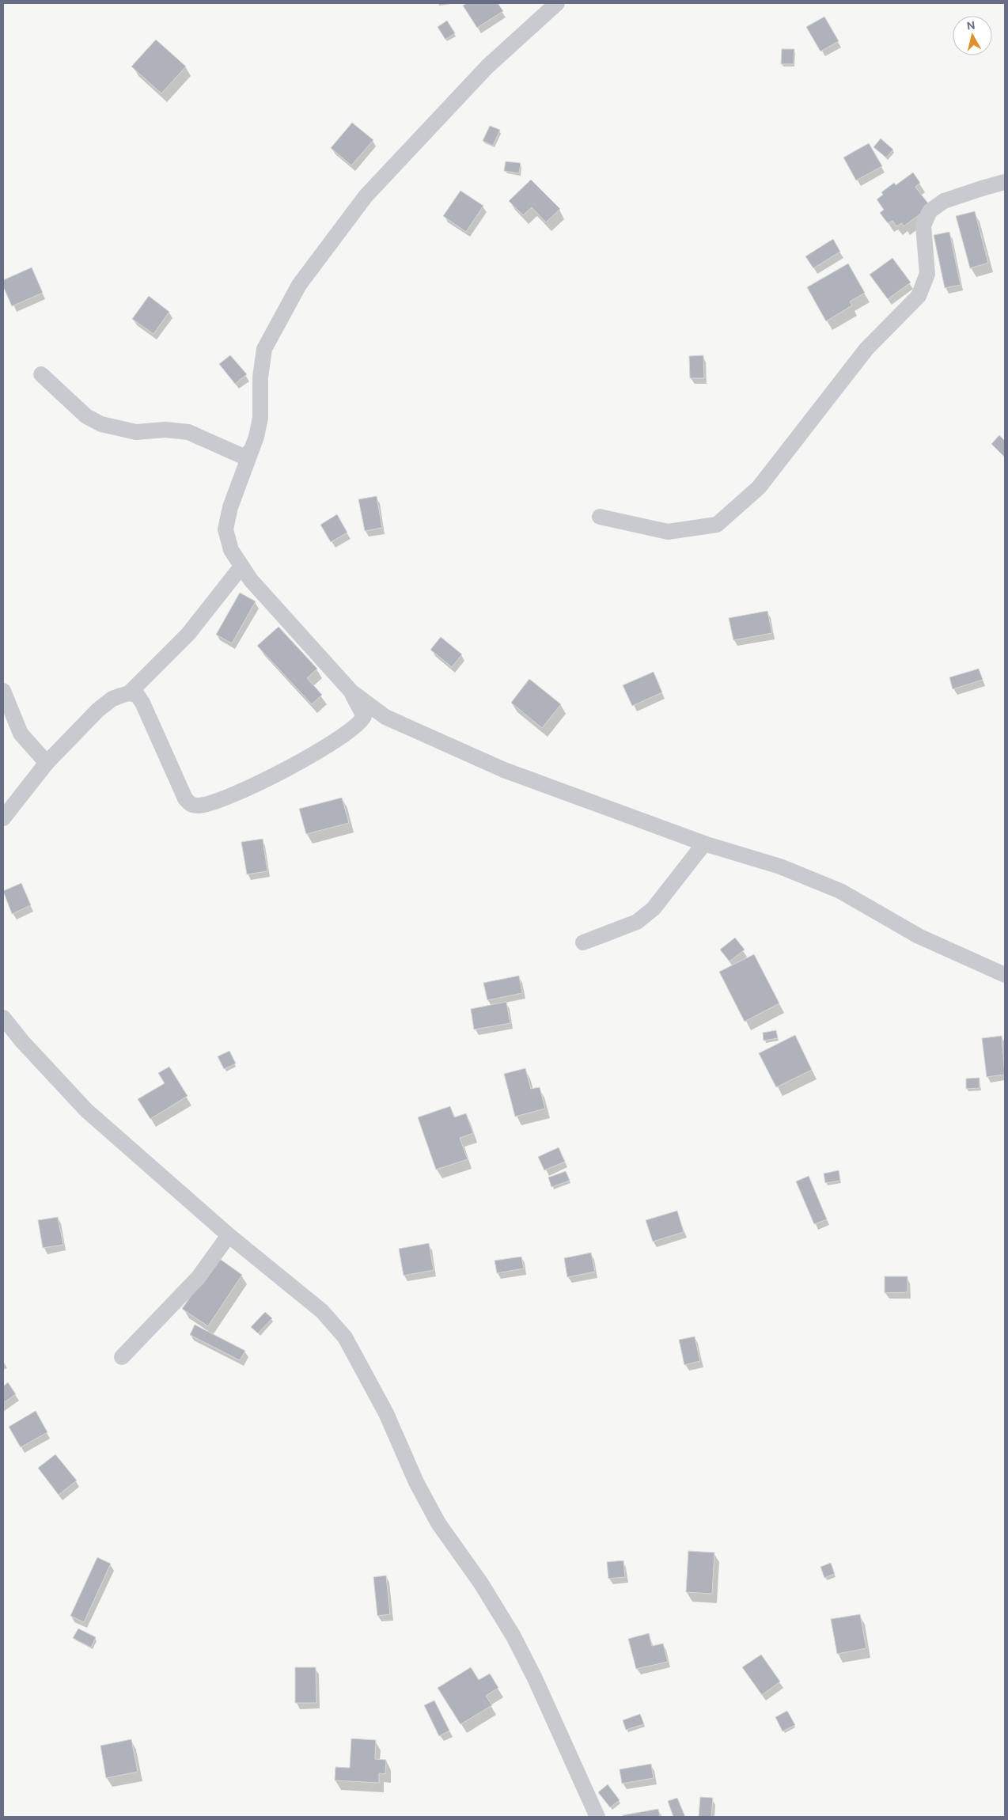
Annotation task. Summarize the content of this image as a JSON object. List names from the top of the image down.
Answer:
{
  "north": "top"
}
